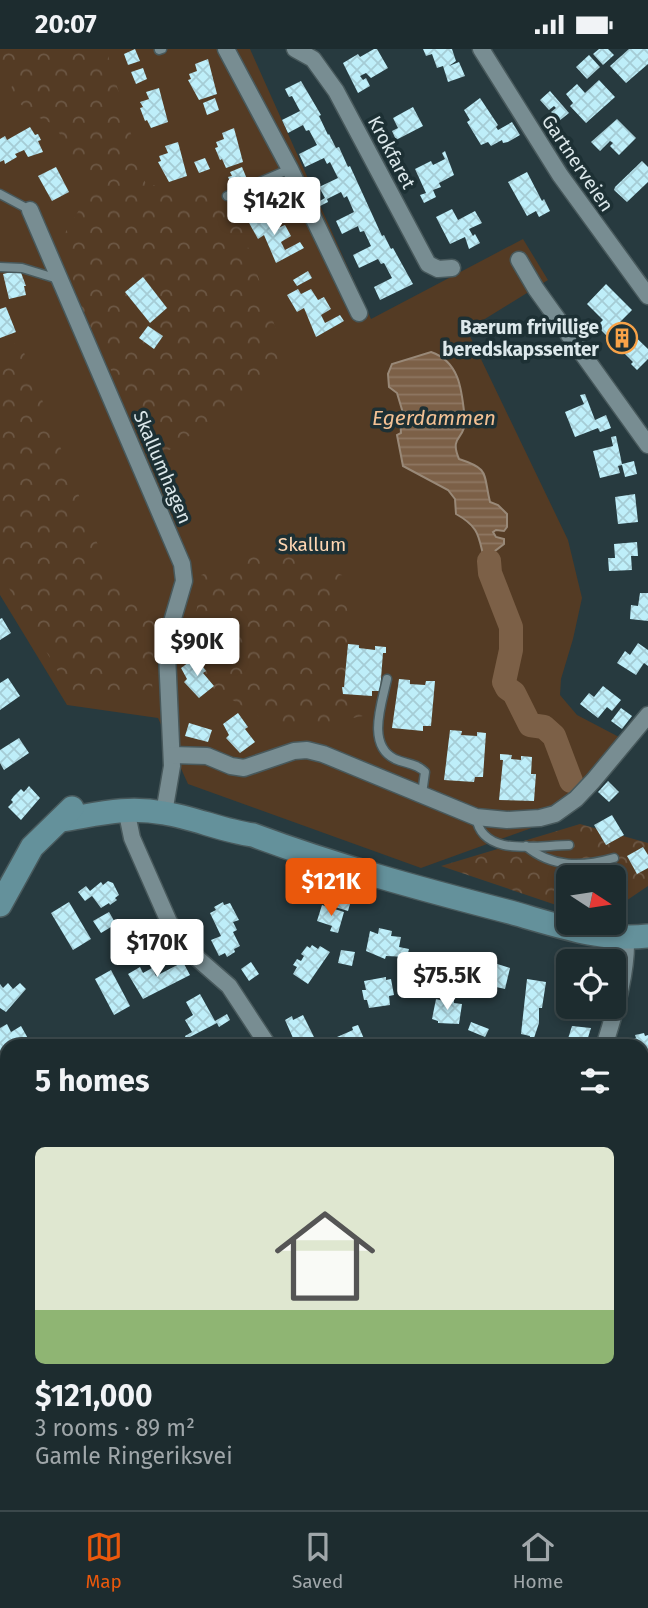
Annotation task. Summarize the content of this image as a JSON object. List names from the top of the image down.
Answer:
{
  "streets": {
    "street": ["Krokfaret", "Gartnerveien", "Skallumhagen"]
  },
  "water": ["Egerdammen"],
  "parks": ["Skallum"],
  "places": {
    "building": ["Bærum frivillige beredskapssenter"]
  },
  "north": "right",
  "page": {
    "status": "20:07",
    "price": [
      "$142K",
      "$90K",
      "$121K",
      "$170K",
      "$75.5K"
    ],
    "heading": "5 homes",
    "list": [
      {
        "name": "$121,000",
        "note": "3 rooms · 89 m² · Gamle Ringeriksvei"
      }
    ],
    "tabs": ["Map", "Saved", "Home"]
  }
}
